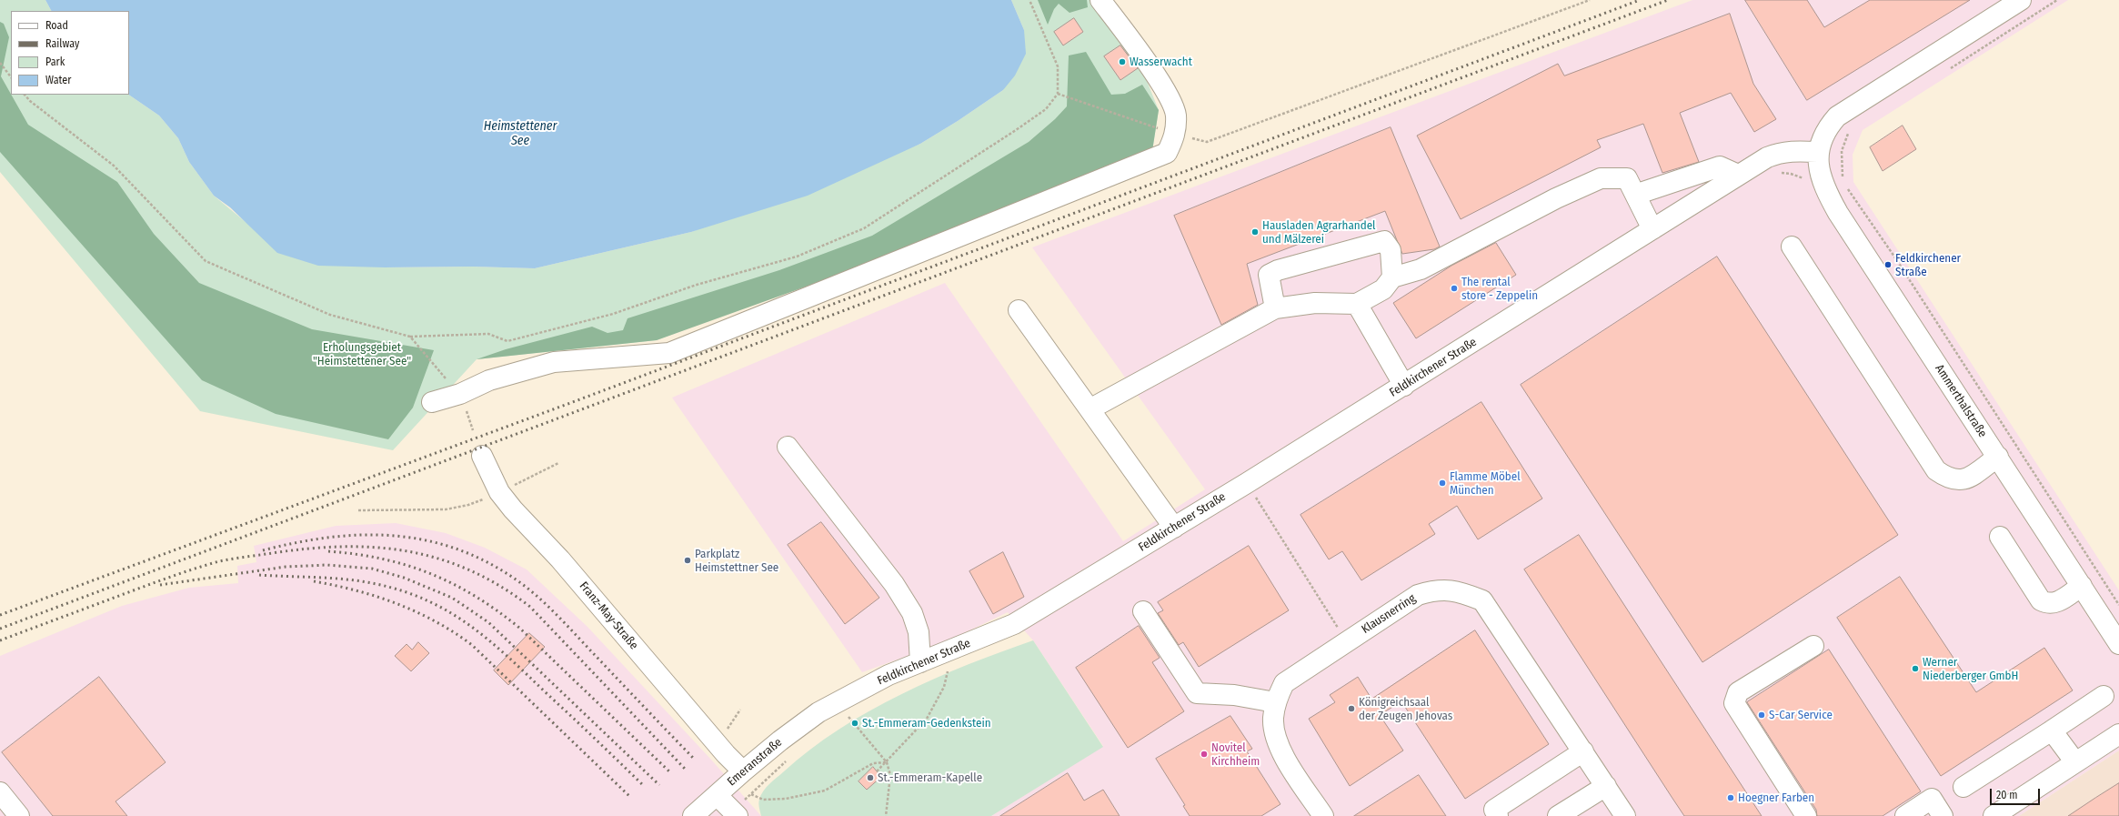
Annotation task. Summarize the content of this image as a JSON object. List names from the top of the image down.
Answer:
{
  "streets": {
    "street": [
      "Feldkirchener Straße",
      "Ammerthalstraße",
      "Klausnerring",
      "Franz-May-Straße",
      "Emeranstraße"
    ]
  },
  "crossings": [
    ["Feldkirchener Straße", "Ammerthalstraße"],
    ["Feldkirchener Straße", "Emeranstraße"],
    ["Franz-May-Straße", "Emeranstraße"]
  ],
  "water": ["Heimstettener See"],
  "parks": ["Erholungsgebiet \"Heimstettener See\""],
  "places": [
    "Wasserwacht",
    "Hausladen Agrarhandel und Mälzerei",
    "Feldkirchener Straße",
    "The rental store - Zeppelin",
    "Flamme Möbel München",
    "Parkplatz Heimstettner See",
    "Werner Niederberger GmbH",
    "Königreichsaal der Zeugen Jehovas",
    "S-Car Service",
    "St.-Emmeram-Gedenkstein",
    "Novitel Kirchheim",
    "St.-Emmeram-Kapelle",
    "Hoegner Farben"
  ],
  "legend": [
    "Road",
    "Railway",
    "Park",
    "Water"
  ],
  "scale_bar": "20 m"
}
